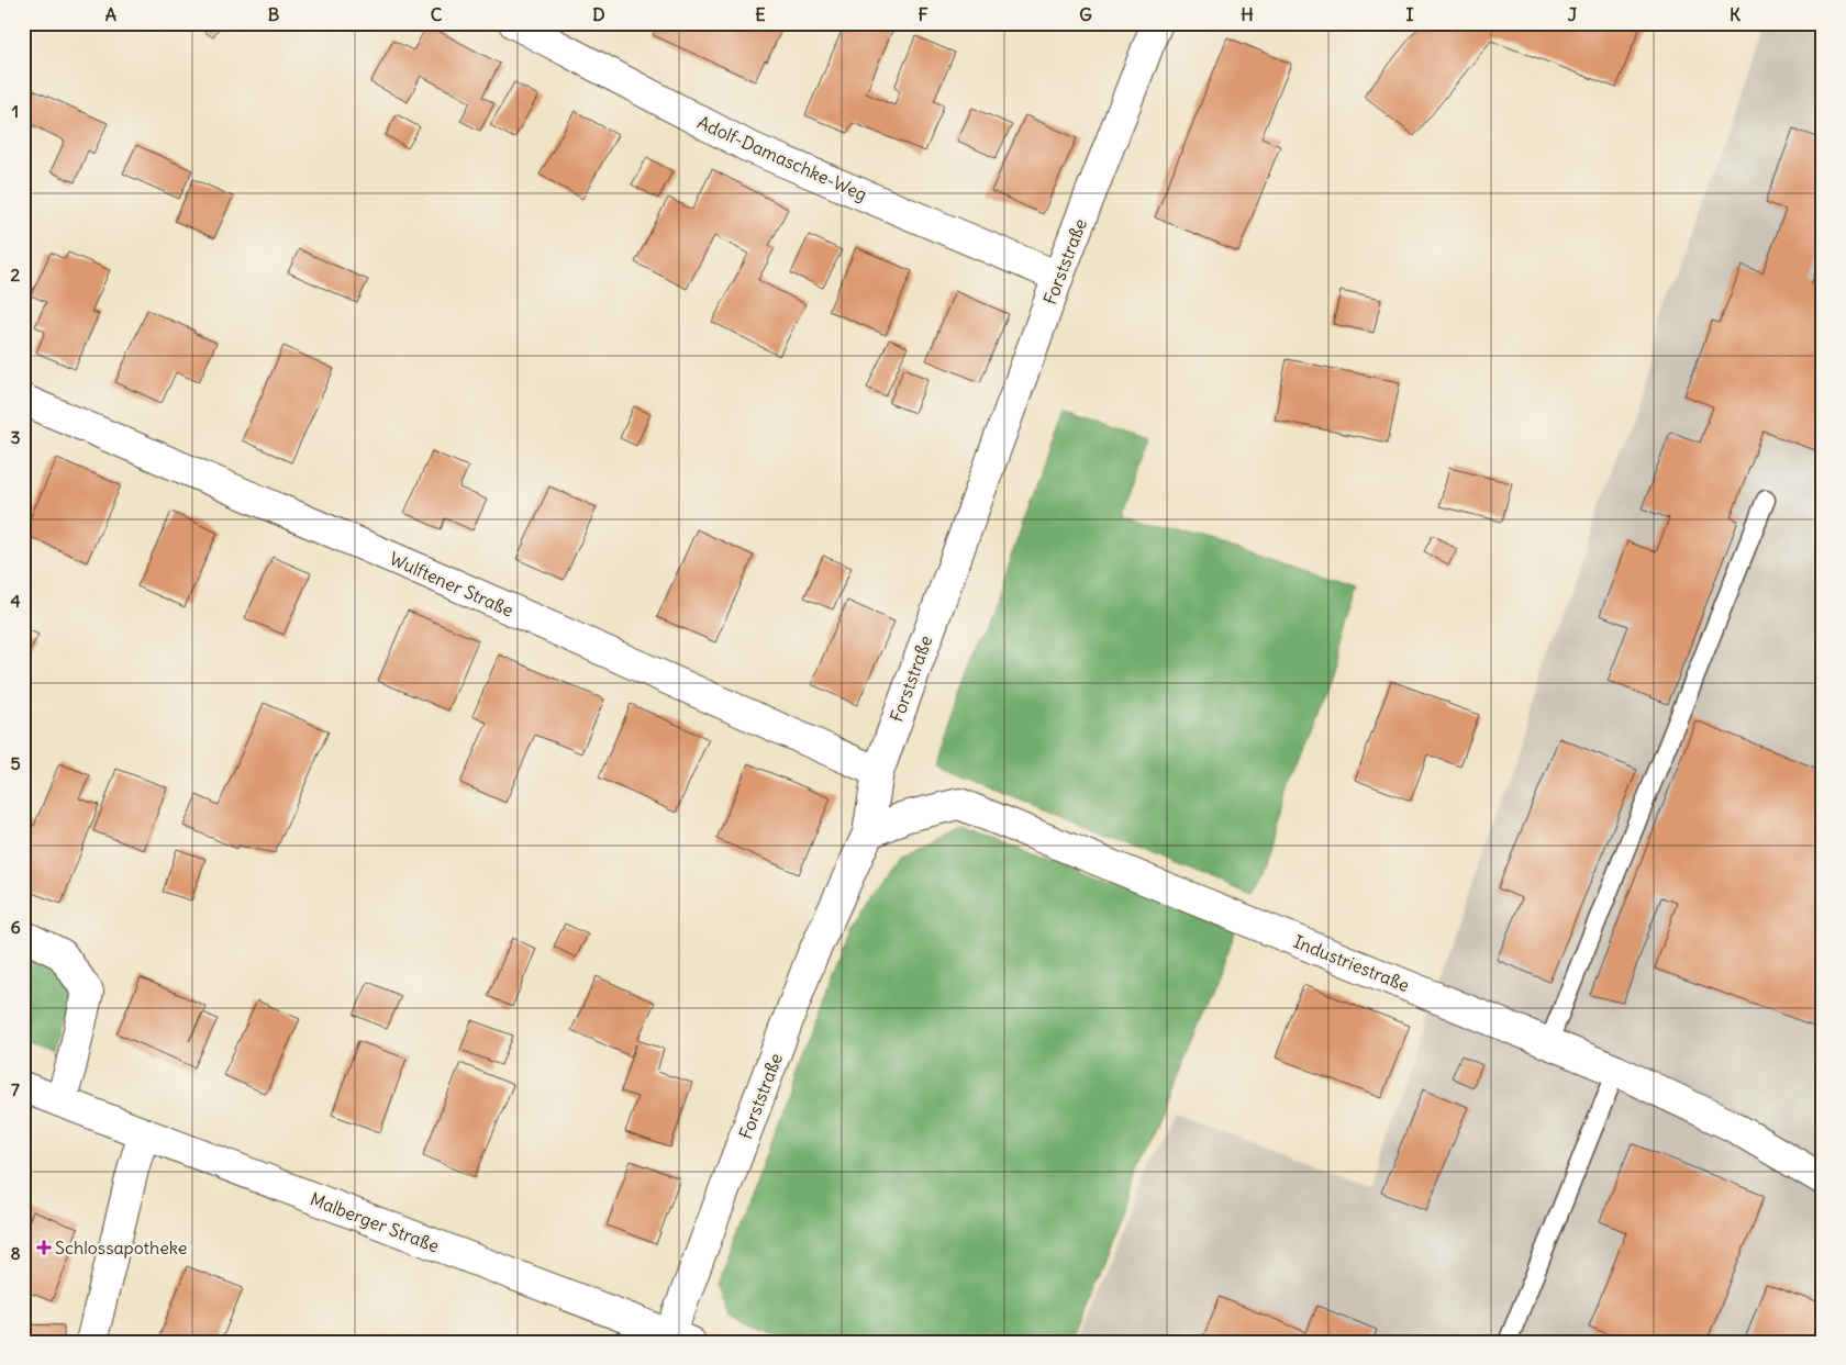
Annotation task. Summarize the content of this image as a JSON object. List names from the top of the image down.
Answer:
{
  "streets": {
    "street": [
      "Adolf-Damaschke-Weg",
      "Forststraße",
      "Wulftener Straße",
      "Industriestraße",
      "Malberger Straße"
    ]
  },
  "crossings": [
    ["Adolf-Damaschke-Weg", "Forststraße"],
    ["Forststraße", "Wulftener Straße"],
    ["Forststraße", "Industriestraße"],
    ["Forststraße", "Malberger Straße"]
  ],
  "places": {
    "health": ["Schlossapotheke"]
  },
  "grid": {
    "columns": [
      "A",
      "B",
      "C",
      "D",
      "E",
      "F",
      "G",
      "H",
      "I",
      "J",
      "K"
    ],
    "rows": [
      "1",
      "2",
      "3",
      "4",
      "5",
      "6",
      "7",
      "8"
    ]
  }
}
